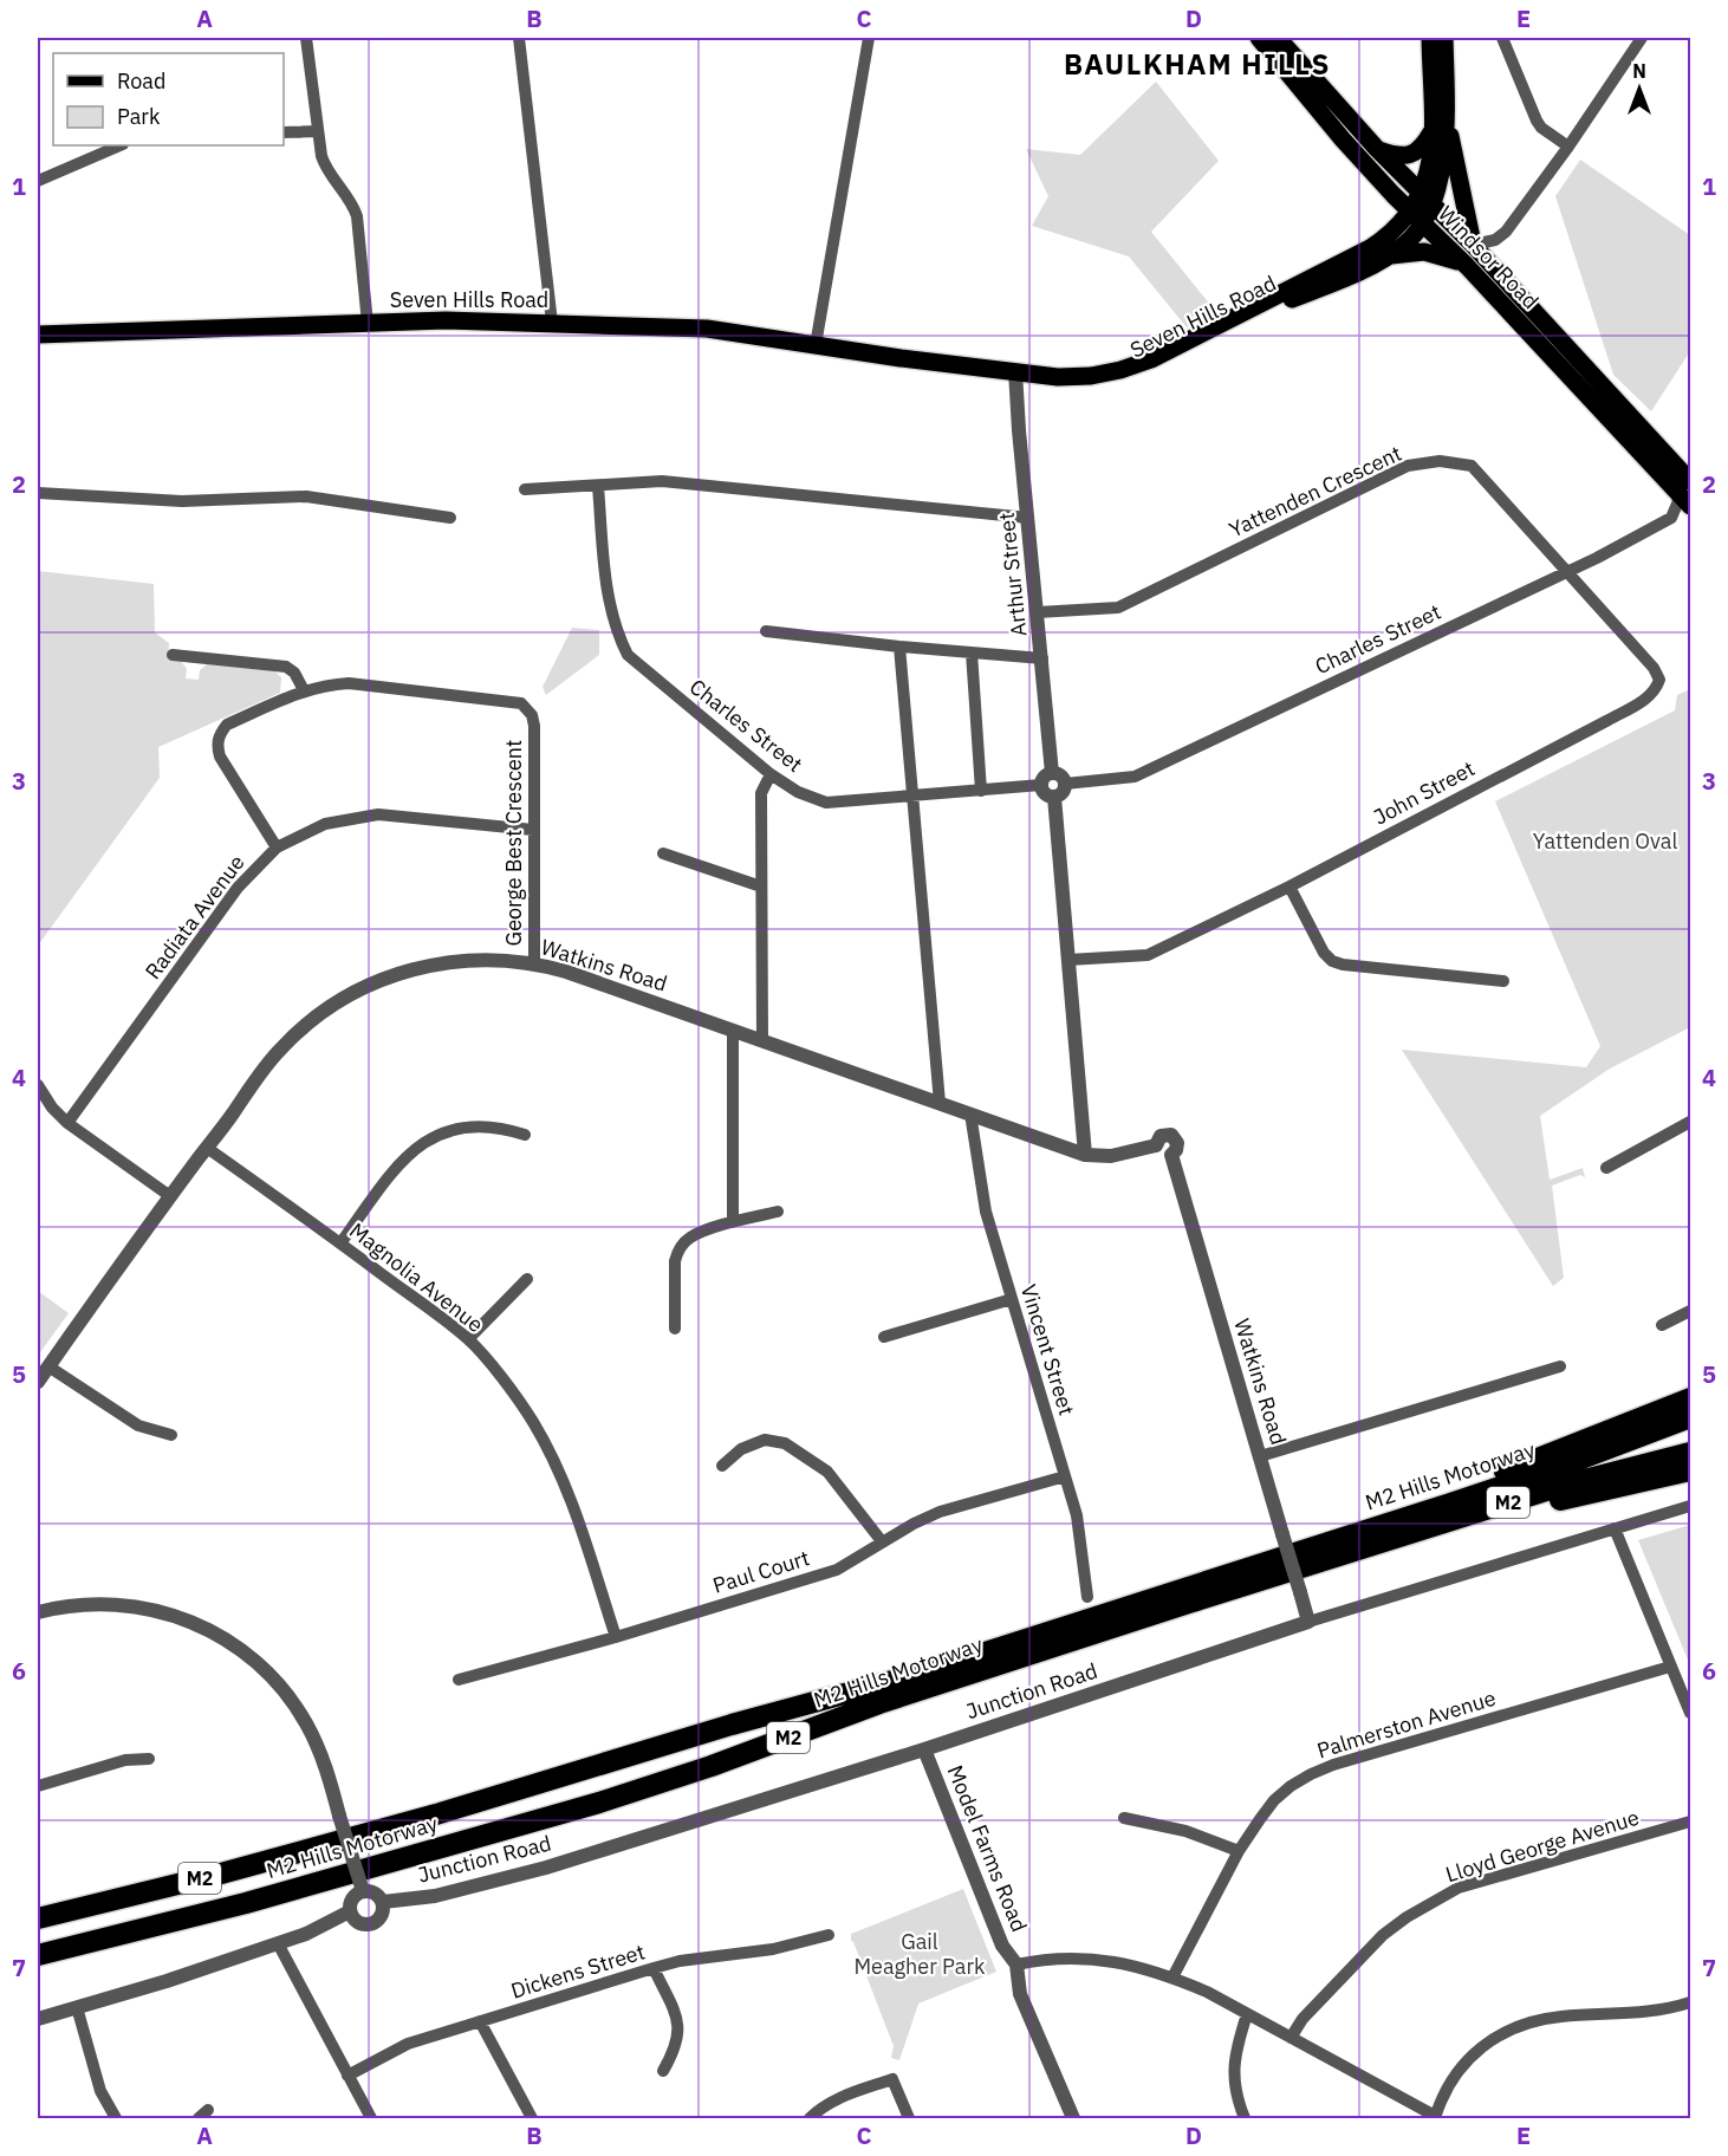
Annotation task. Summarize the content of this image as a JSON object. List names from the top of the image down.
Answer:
{
  "streets": {
    "highway": ["M2 Hills Motorway", "M2"],
    "main road": ["Windsor Road", "Seven Hills Road"],
    "street": [
      "Yattenden Crescent",
      "Arthur Street",
      "Charles Street",
      "John Street",
      "George Best Crescent",
      "Radiata Avenue",
      "Watkins Road",
      "Magnolia Avenue",
      "Vincent Street",
      "Paul Court",
      "Junction Road",
      "Palmerston Avenue",
      "Lloyd George Avenue",
      "Model Farms Road",
      "Dickens Street"
    ]
  },
  "crossings": [
    ["Windsor Road", "Seven Hills Road"],
    ["Windsor Road", "Charles Street"],
    ["Seven Hills Road", "Arthur Street"],
    ["Yattenden Crescent", "Arthur Street"],
    ["Yattenden Crescent", "Charles Street"],
    ["Yattenden Crescent", "John Street"],
    ["Arthur Street", "Charles Street"],
    ["Charles Street", "John Street"],
    ["George Best Crescent", "Radiata Avenue"],
    ["George Best Crescent", "Watkins Road"],
    ["Watkins Road", "Magnolia Avenue"],
    ["Watkins Road", "Vincent Street"],
    ["Watkins Road", "Junction Road"],
    ["Magnolia Avenue", "Paul Court"],
    ["Vincent Street", "Paul Court"],
    ["Junction Road", "Model Farms Road"]
  ],
  "districts": ["BAULKHAM HILLS"],
  "parks": ["Yattenden Oval", "Gail Meagher Park"],
  "legend": ["Road", "Park"],
  "north": "top",
  "grid": {
    "columns": [
      "A",
      "B",
      "C",
      "D",
      "E"
    ],
    "rows": [
      "1",
      "2",
      "3",
      "4",
      "5",
      "6",
      "7"
    ]
  }
}
